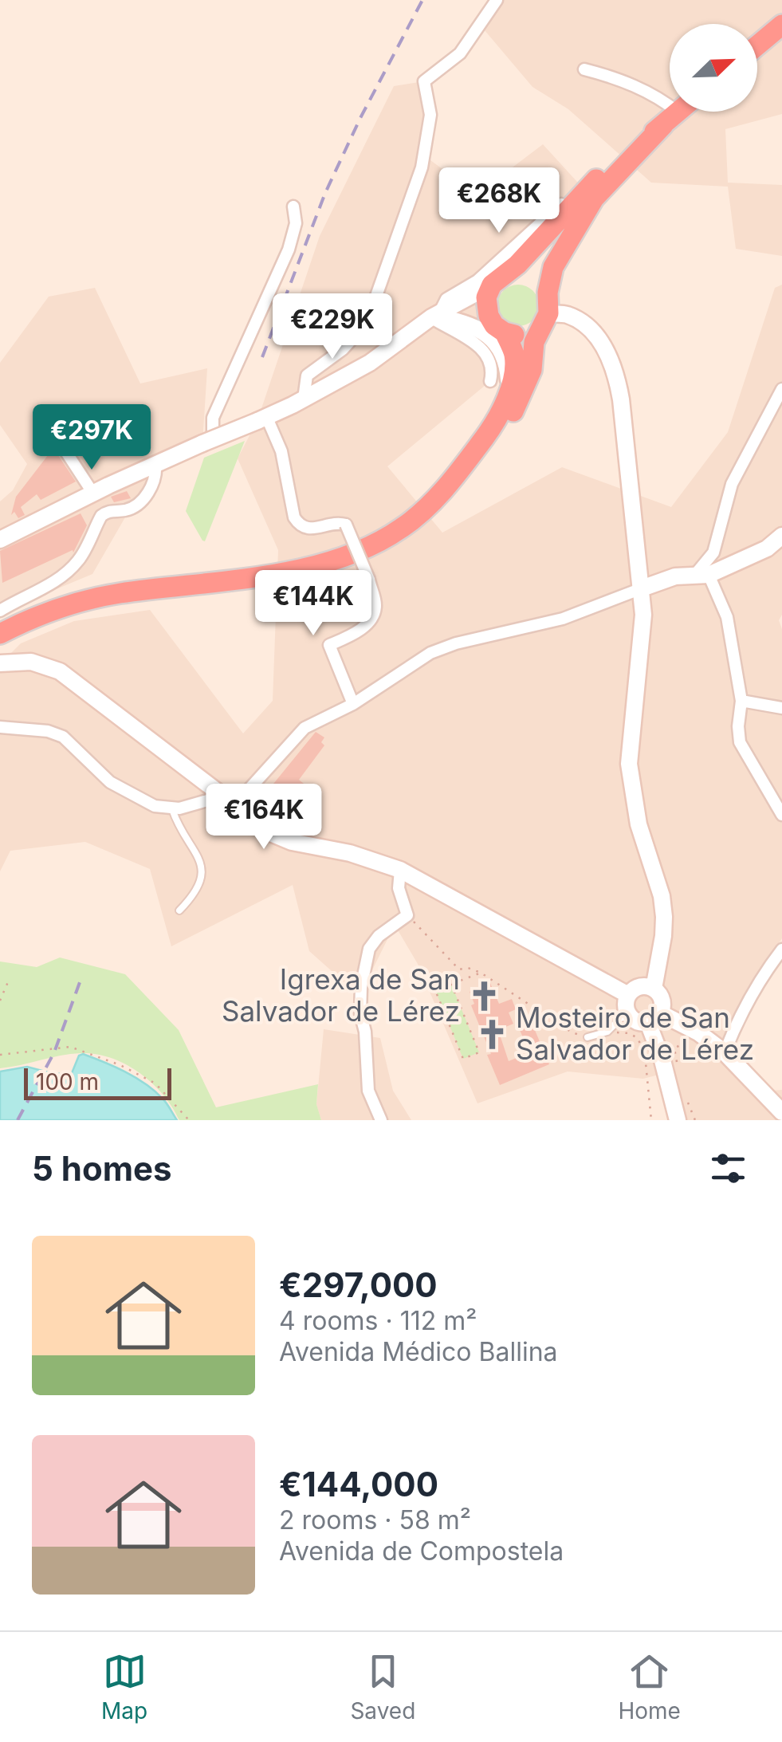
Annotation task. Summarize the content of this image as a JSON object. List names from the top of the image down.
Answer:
{
  "places": {
    "church": ["Igrexa de San Salvador de Lérez", "Mosteiro de San Salvador de Lérez"]
  },
  "scale_bar": "100 m",
  "north": "top right",
  "page": {
    "price": [
      "€268K",
      "€229K",
      "€297K",
      "€144K",
      "€164K"
    ],
    "scale": "100 m",
    "heading": "5 homes",
    "list": [
      {
        "name": "€297,000",
        "note": "4 rooms · 112 m² · Avenida Médico Ballina"
      },
      {
        "name": "€144,000",
        "note": "2 rooms · 58 m² · Avenida de Compostela"
      }
    ],
    "tabs": ["Map", "Saved", "Home"]
  }
}
